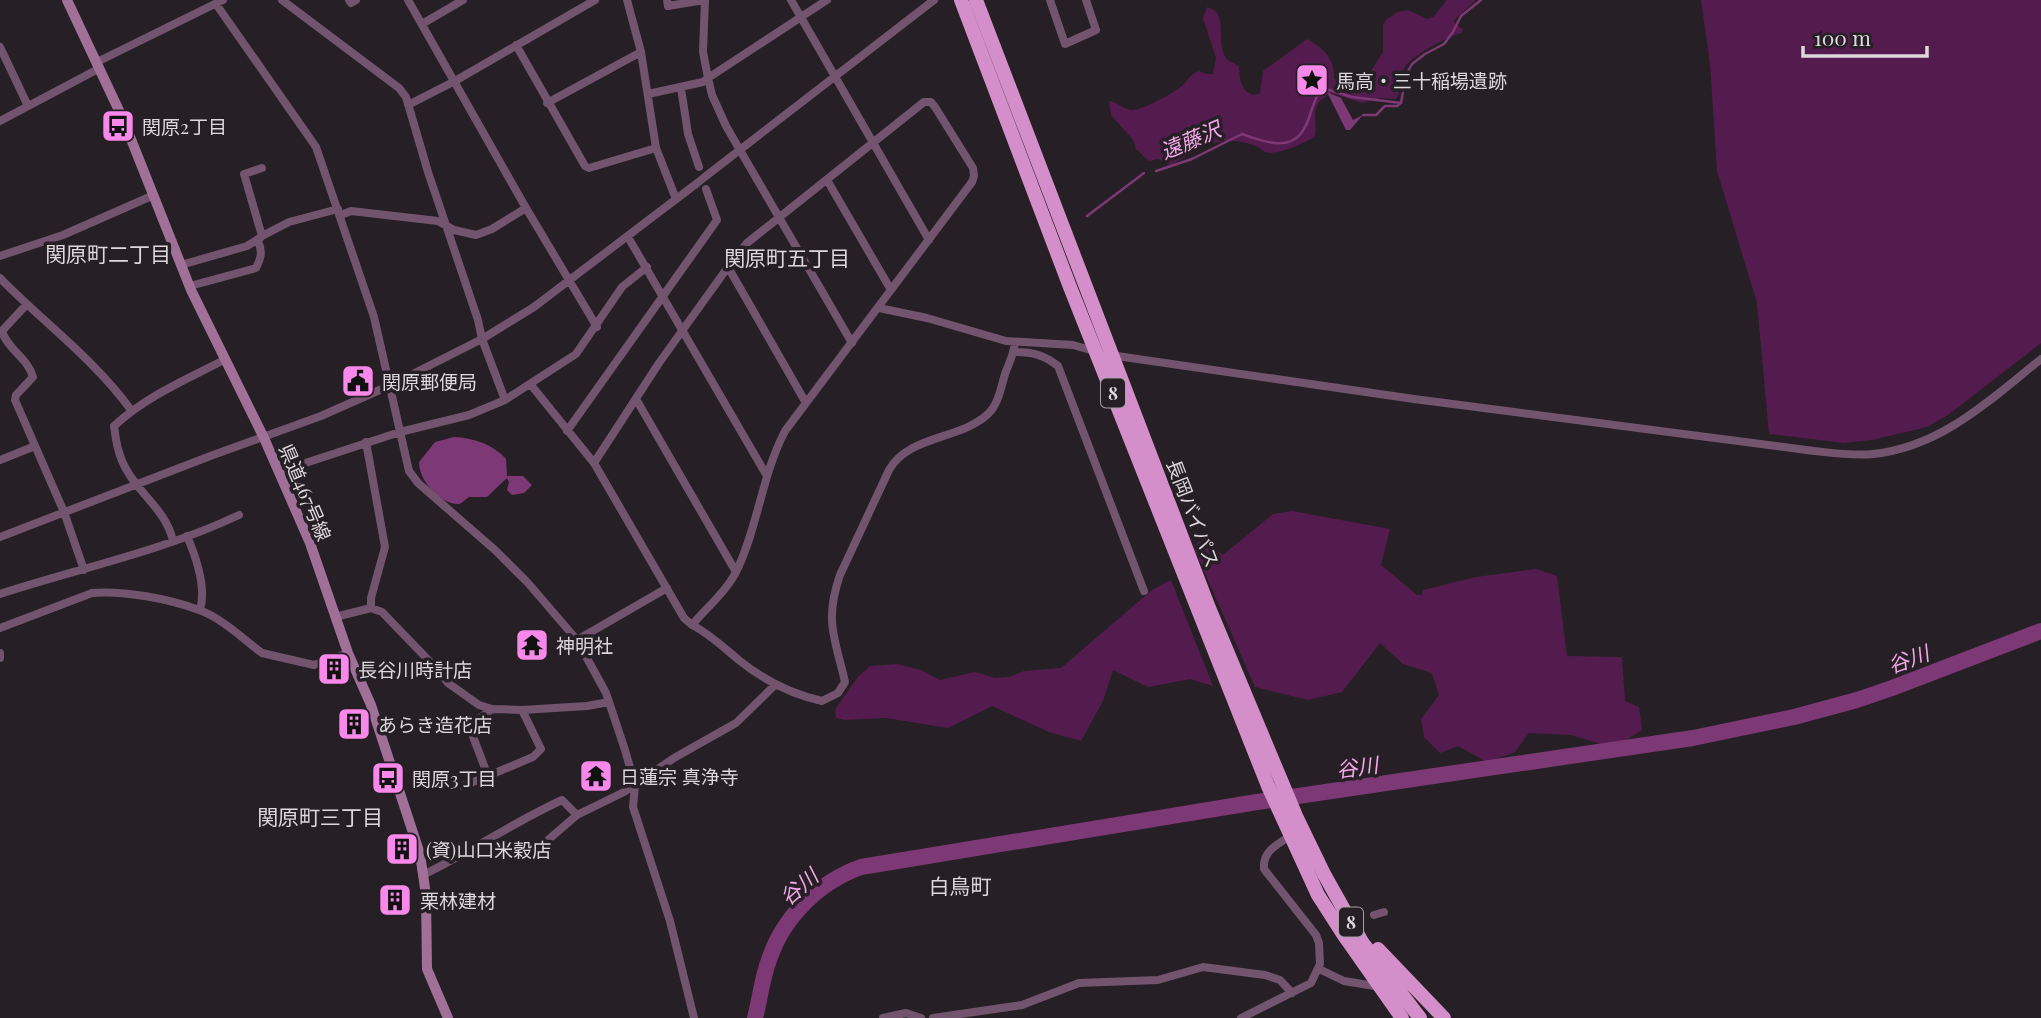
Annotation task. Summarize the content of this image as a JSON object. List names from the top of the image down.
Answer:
{
  "streets": {
    "highway": ["8", "長岡バイパス"],
    "main road": ["県道467号線"]
  },
  "districts": [
    "関原町二丁目",
    "関原町五丁目",
    "関原町三丁目",
    "白鳥町"
  ],
  "water": ["遠藤沢", "谷川"],
  "places": {
    "place": ["馬高・三十稲場遺跡"],
    "bus stop": ["関原2丁目", "関原3丁目"],
    "public building": ["関原郵便局"],
    "temple": ["神明社", "日蓮宗 真浄寺"],
    "building": [
      "長谷川時計店",
      "あらき造花店",
      "(資)山口米穀店",
      "栗林建材"
    ]
  },
  "scale_bar": "100 m"
}
